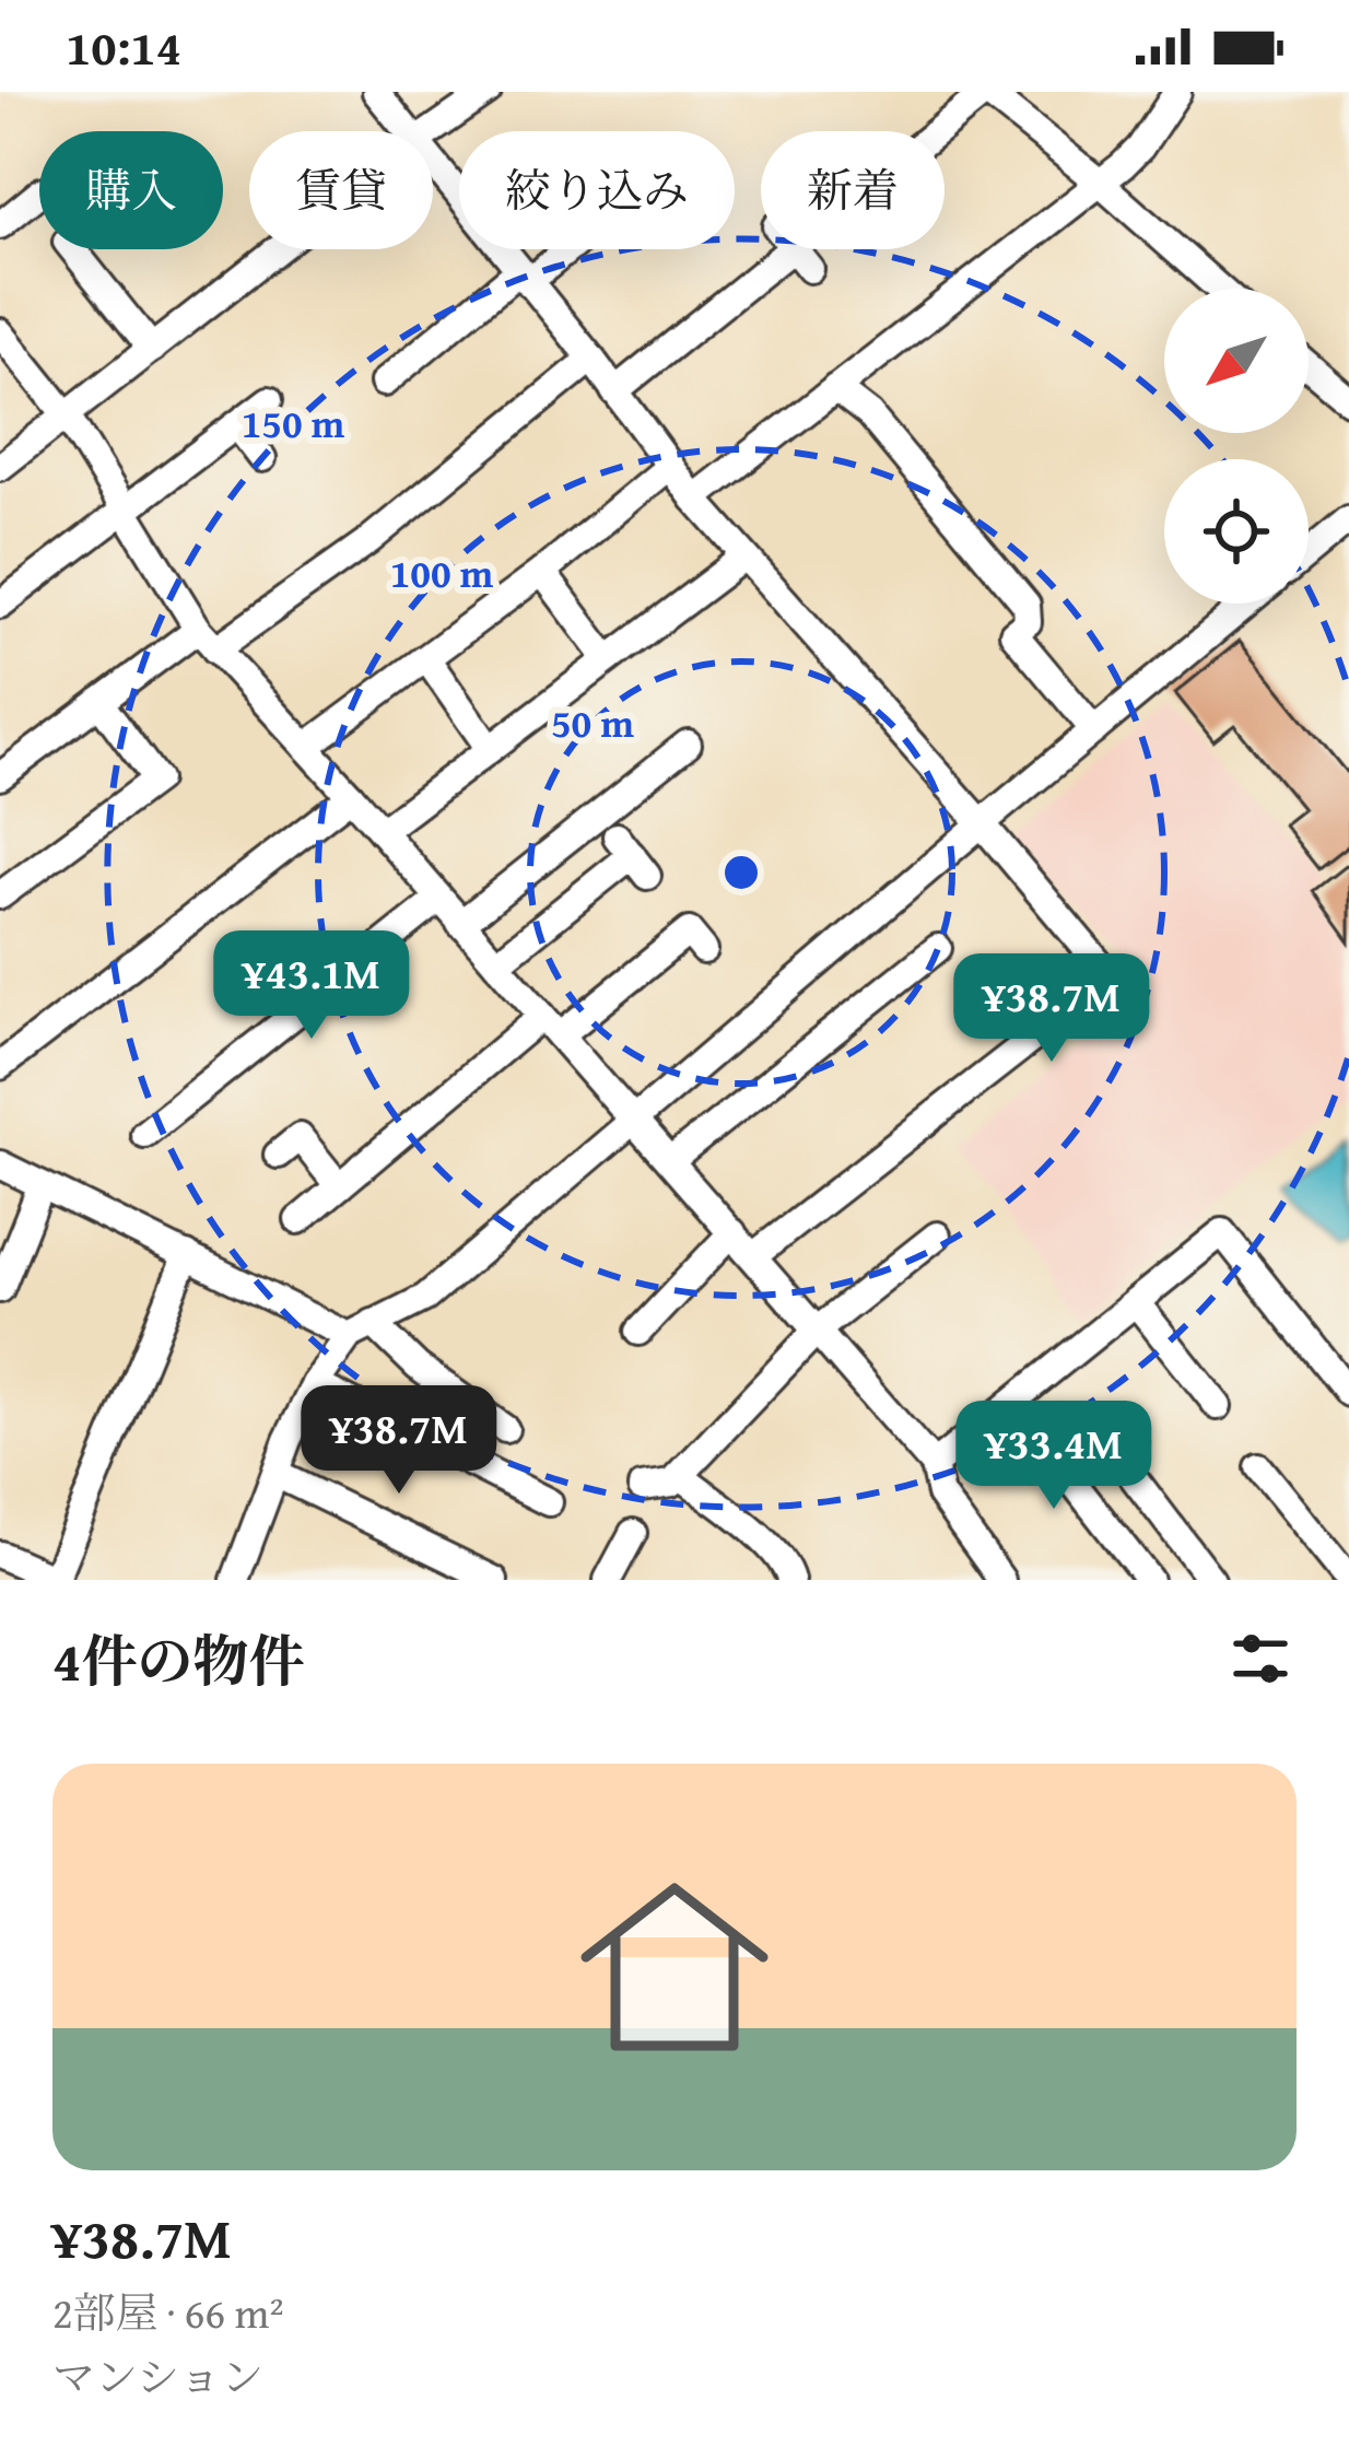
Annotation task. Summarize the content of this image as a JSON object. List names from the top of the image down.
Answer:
{
  "north": "bottom left",
  "page": {
    "status": "10:14",
    "chip": [
      "購入",
      "賃貸",
      "絞り込み",
      "新着"
    ],
    "price": [
      "¥43.1M",
      "¥38.7M",
      "¥38.7M",
      "¥33.4M"
    ],
    "heading": "4件の物件",
    "list": [
      {
        "name": "¥38.7M",
        "note": "2部屋 · 66 m² · マンション"
      }
    ]
  },
  "rings": ["150 m", "100 m", "50 m"]
}
